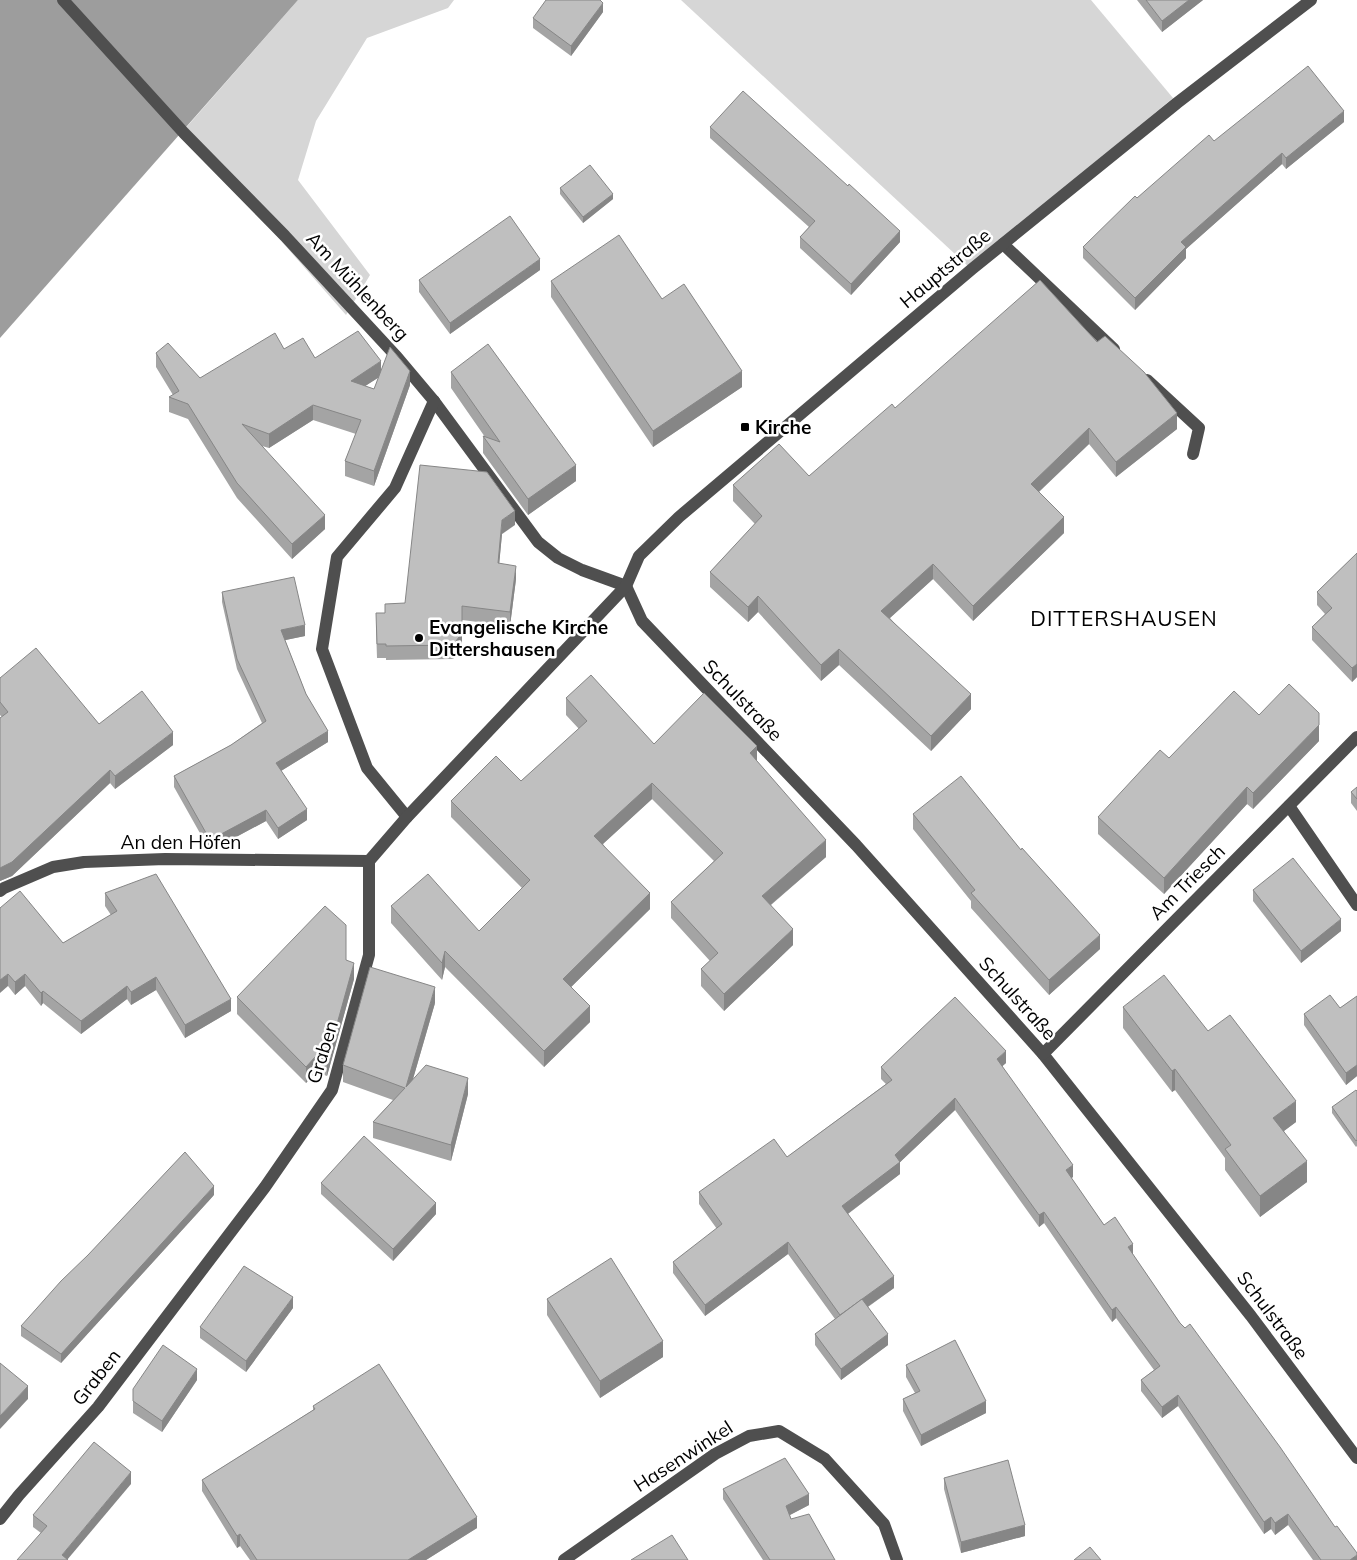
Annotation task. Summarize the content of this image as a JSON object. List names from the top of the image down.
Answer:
{
  "streets": {
    "street": [
      "Hauptstraße",
      "Am Mühlenberg",
      "Schulstraße",
      "An den Höfen",
      "Am Triesch",
      "Graben",
      "Hasenwinkel"
    ]
  },
  "crossings": [
    ["Hauptstraße", "Am Mühlenberg"],
    ["Hauptstraße", "Schulstraße"],
    ["Am Mühlenberg", "Schulstraße"],
    ["Schulstraße", "Am Triesch"],
    ["An den Höfen", "Graben"]
  ],
  "districts": ["DITTERSHAUSEN"],
  "places": {
    "transit": ["Kirche"],
    "other": ["Evangelische Kirche Dittershausen"]
  }
}
